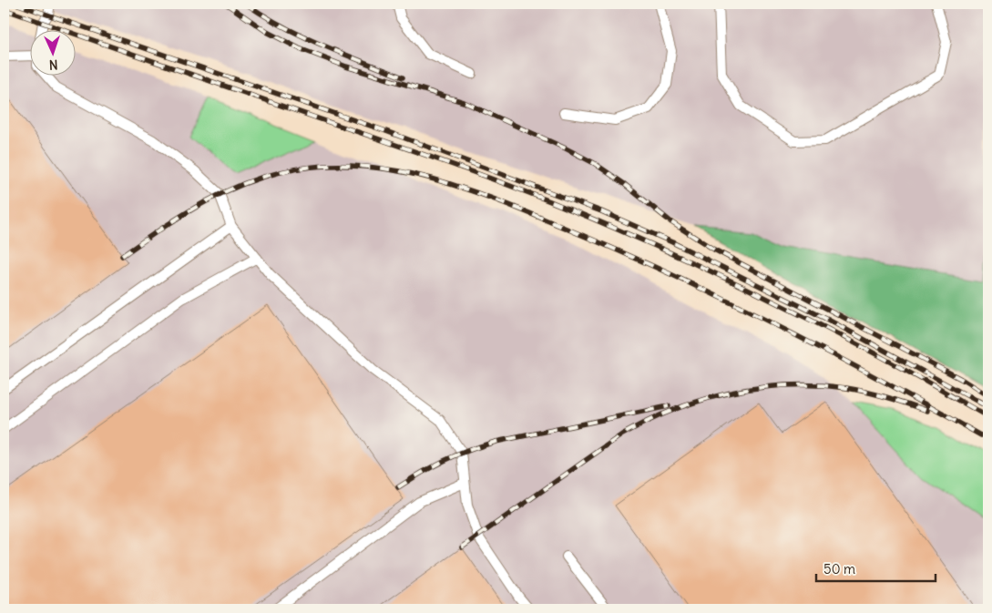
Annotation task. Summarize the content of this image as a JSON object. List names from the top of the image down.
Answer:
{
  "scale_bar": "50 m",
  "north": "bottom"
}
